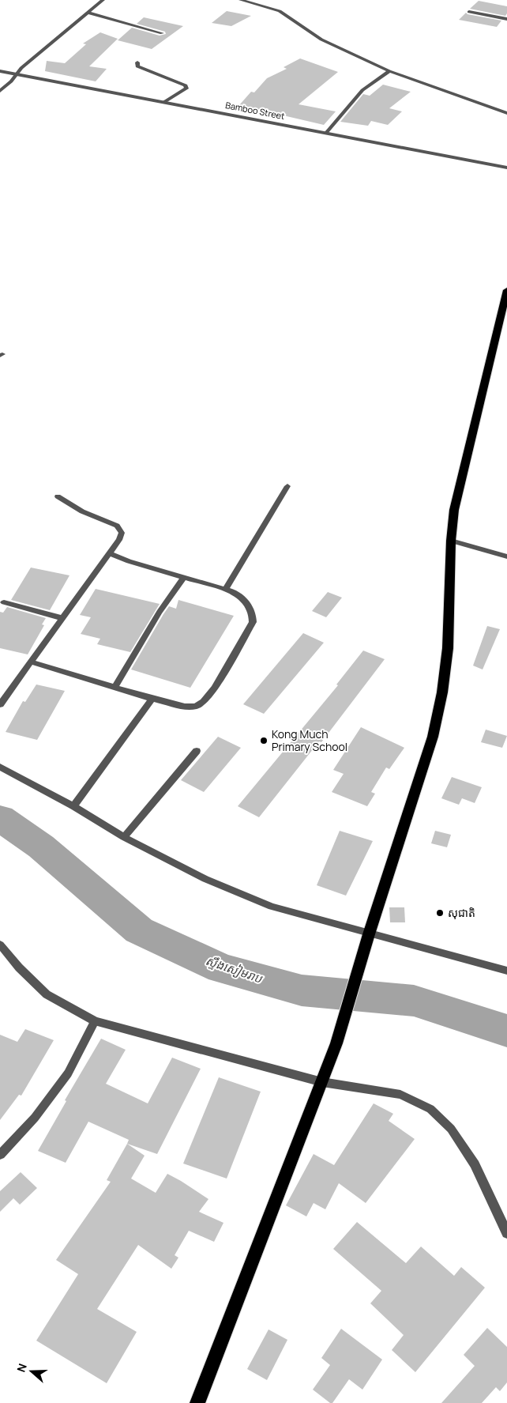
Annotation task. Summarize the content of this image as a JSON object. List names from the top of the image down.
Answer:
{
  "streets": {
    "street": ["Bamboo Street"]
  },
  "water": ["ស្ទឹងសៀមរាប"],
  "places": ["Kong Much Primary School", "សុជាតិ"],
  "north": "left"
}
